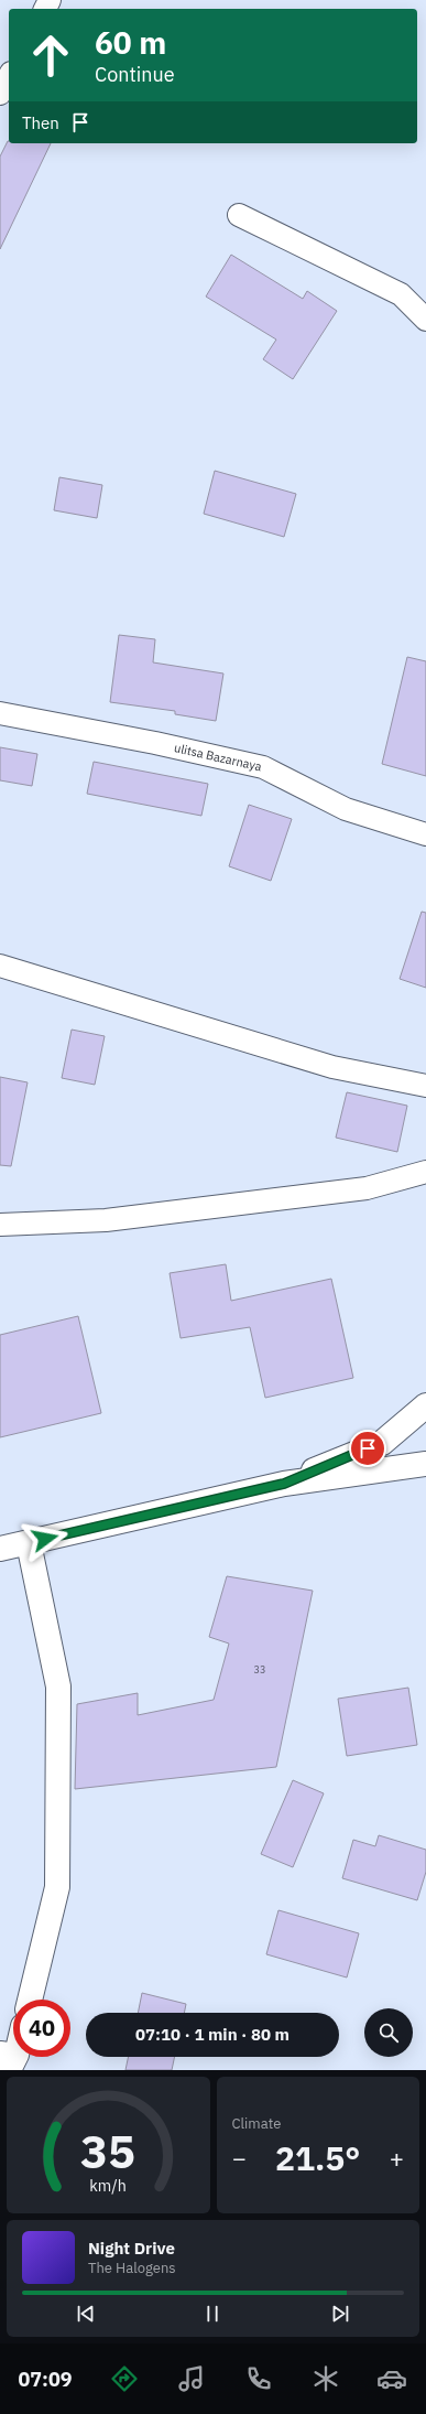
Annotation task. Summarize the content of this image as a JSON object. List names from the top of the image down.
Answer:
{
  "streets": {
    "street": ["ulitsa Bazarnaya"]
  },
  "house_numbers": ["33"],
  "page": {
    "turn": ["60 m", "Continue"],
    "then": "Then",
    "limit": "40",
    "trip": "07:10 · 1 min · 80 m",
    "tile": "Climate",
    "heat": ["−", "21.5°", "+"],
    "song": ["Night Drive", "The Halogens"],
    "tabs": "07:09",
    "gauge": ["35", "km/h"]
  }
}
